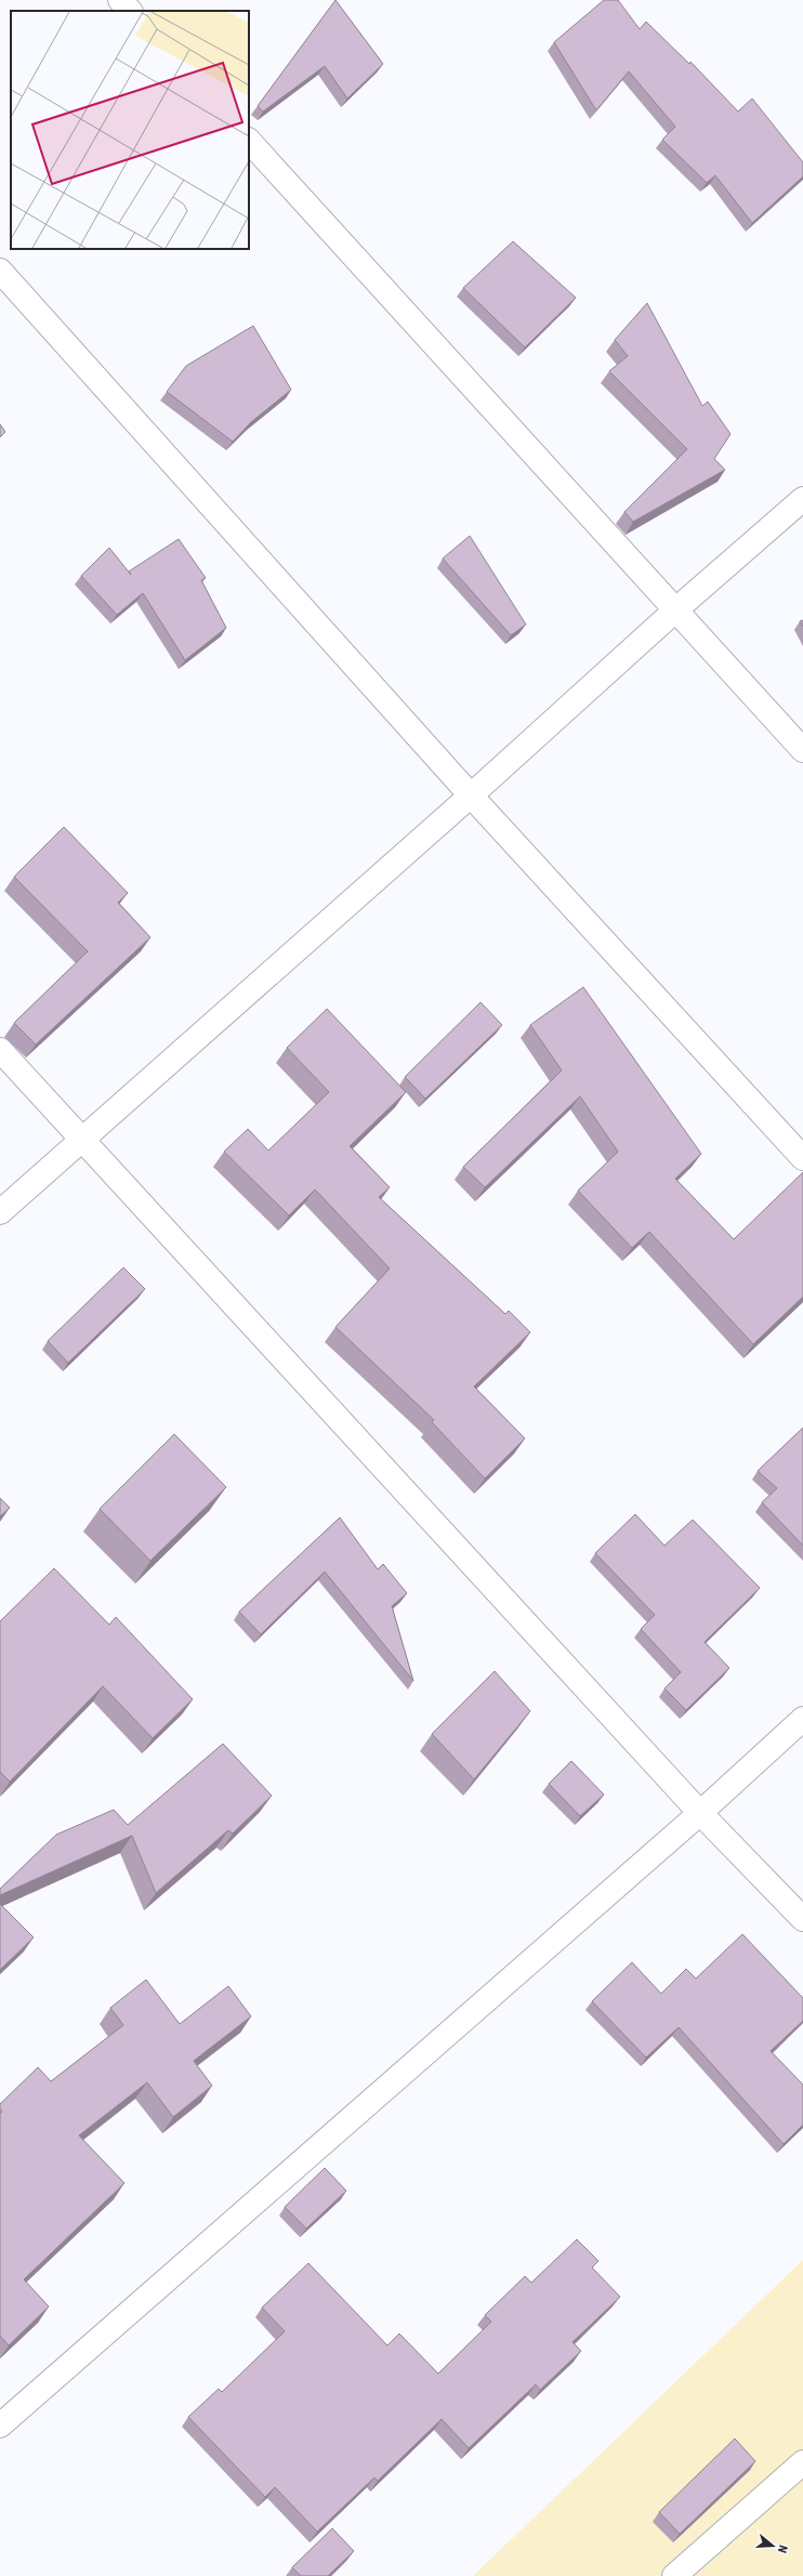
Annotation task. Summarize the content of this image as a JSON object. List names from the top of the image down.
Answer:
{
  "north": "right"
}
